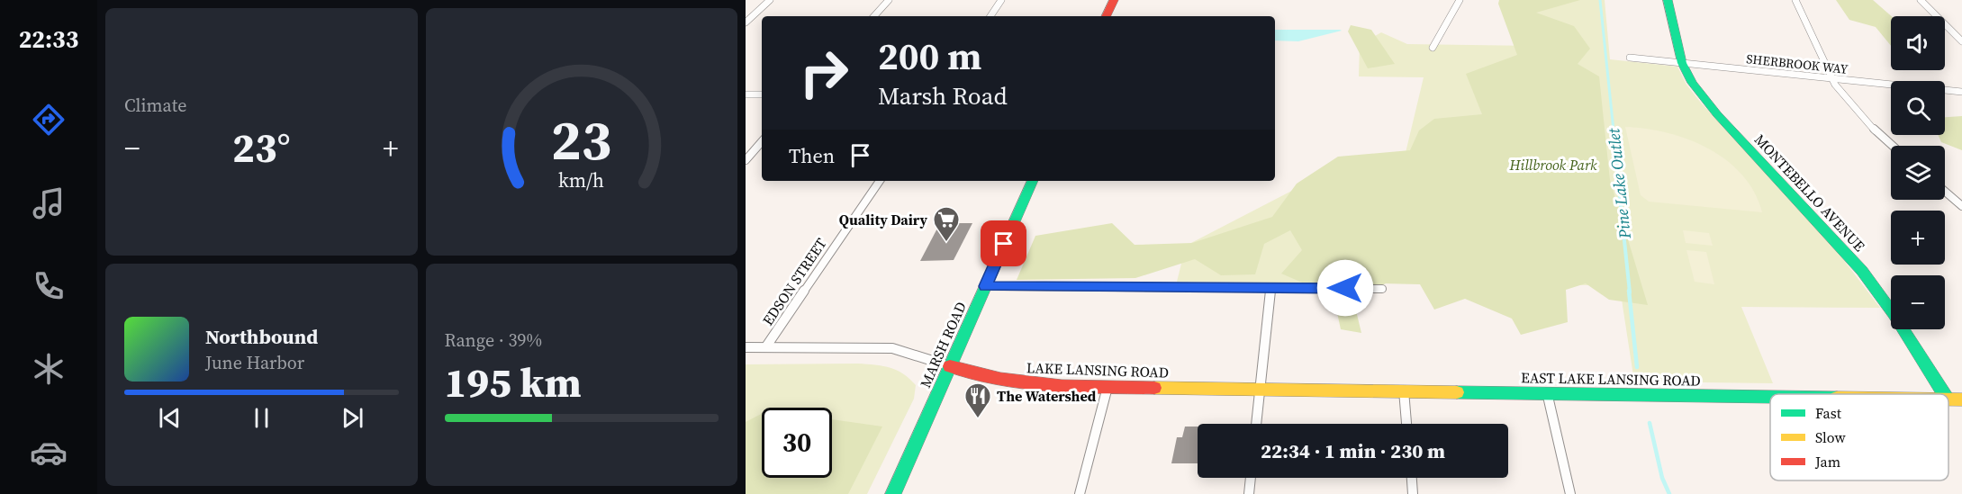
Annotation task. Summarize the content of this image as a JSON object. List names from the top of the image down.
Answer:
{
  "streets": {
    "street": [
      "SHERBROOK WAY",
      "MONTEBELLO AVENUE",
      "EDSON STREET",
      "MARSH ROAD",
      "LAKE LANSING ROAD",
      "EAST LAKE LANSING ROAD"
    ]
  },
  "crossings": [
    ["SHERBROOK WAY", "MONTEBELLO AVENUE"],
    ["EDSON STREET", "LAKE LANSING ROAD"],
    ["MARSH ROAD", "LAKE LANSING ROAD"],
    ["LAKE LANSING ROAD", "EAST LAKE LANSING ROAD"]
  ],
  "water": ["Pine Lake Outlet"],
  "parks": ["Hillbrook Park"],
  "places": {
    "supermarket": ["Quality Dairy"],
    "restaurant": ["The Watershed"]
  },
  "legend": ["Fast", "Slow", "Jam"],
  "page": {
    "tabs": "22:33",
    "tile": [
      "Climate",
      ["Range · 39%", "195 km"]
    ],
    "map_buttons": ["+", "−"],
    "turn": ["200 m", "Marsh Road"],
    "heat": ["−", "23°", "+"],
    "then": "Then",
    "song": ["Northbound", "June Harbor"],
    "limit": "30",
    "trip": "22:34 · 1 min · 230 m",
    "gauge": ["23", "km/h"]
  }
}
